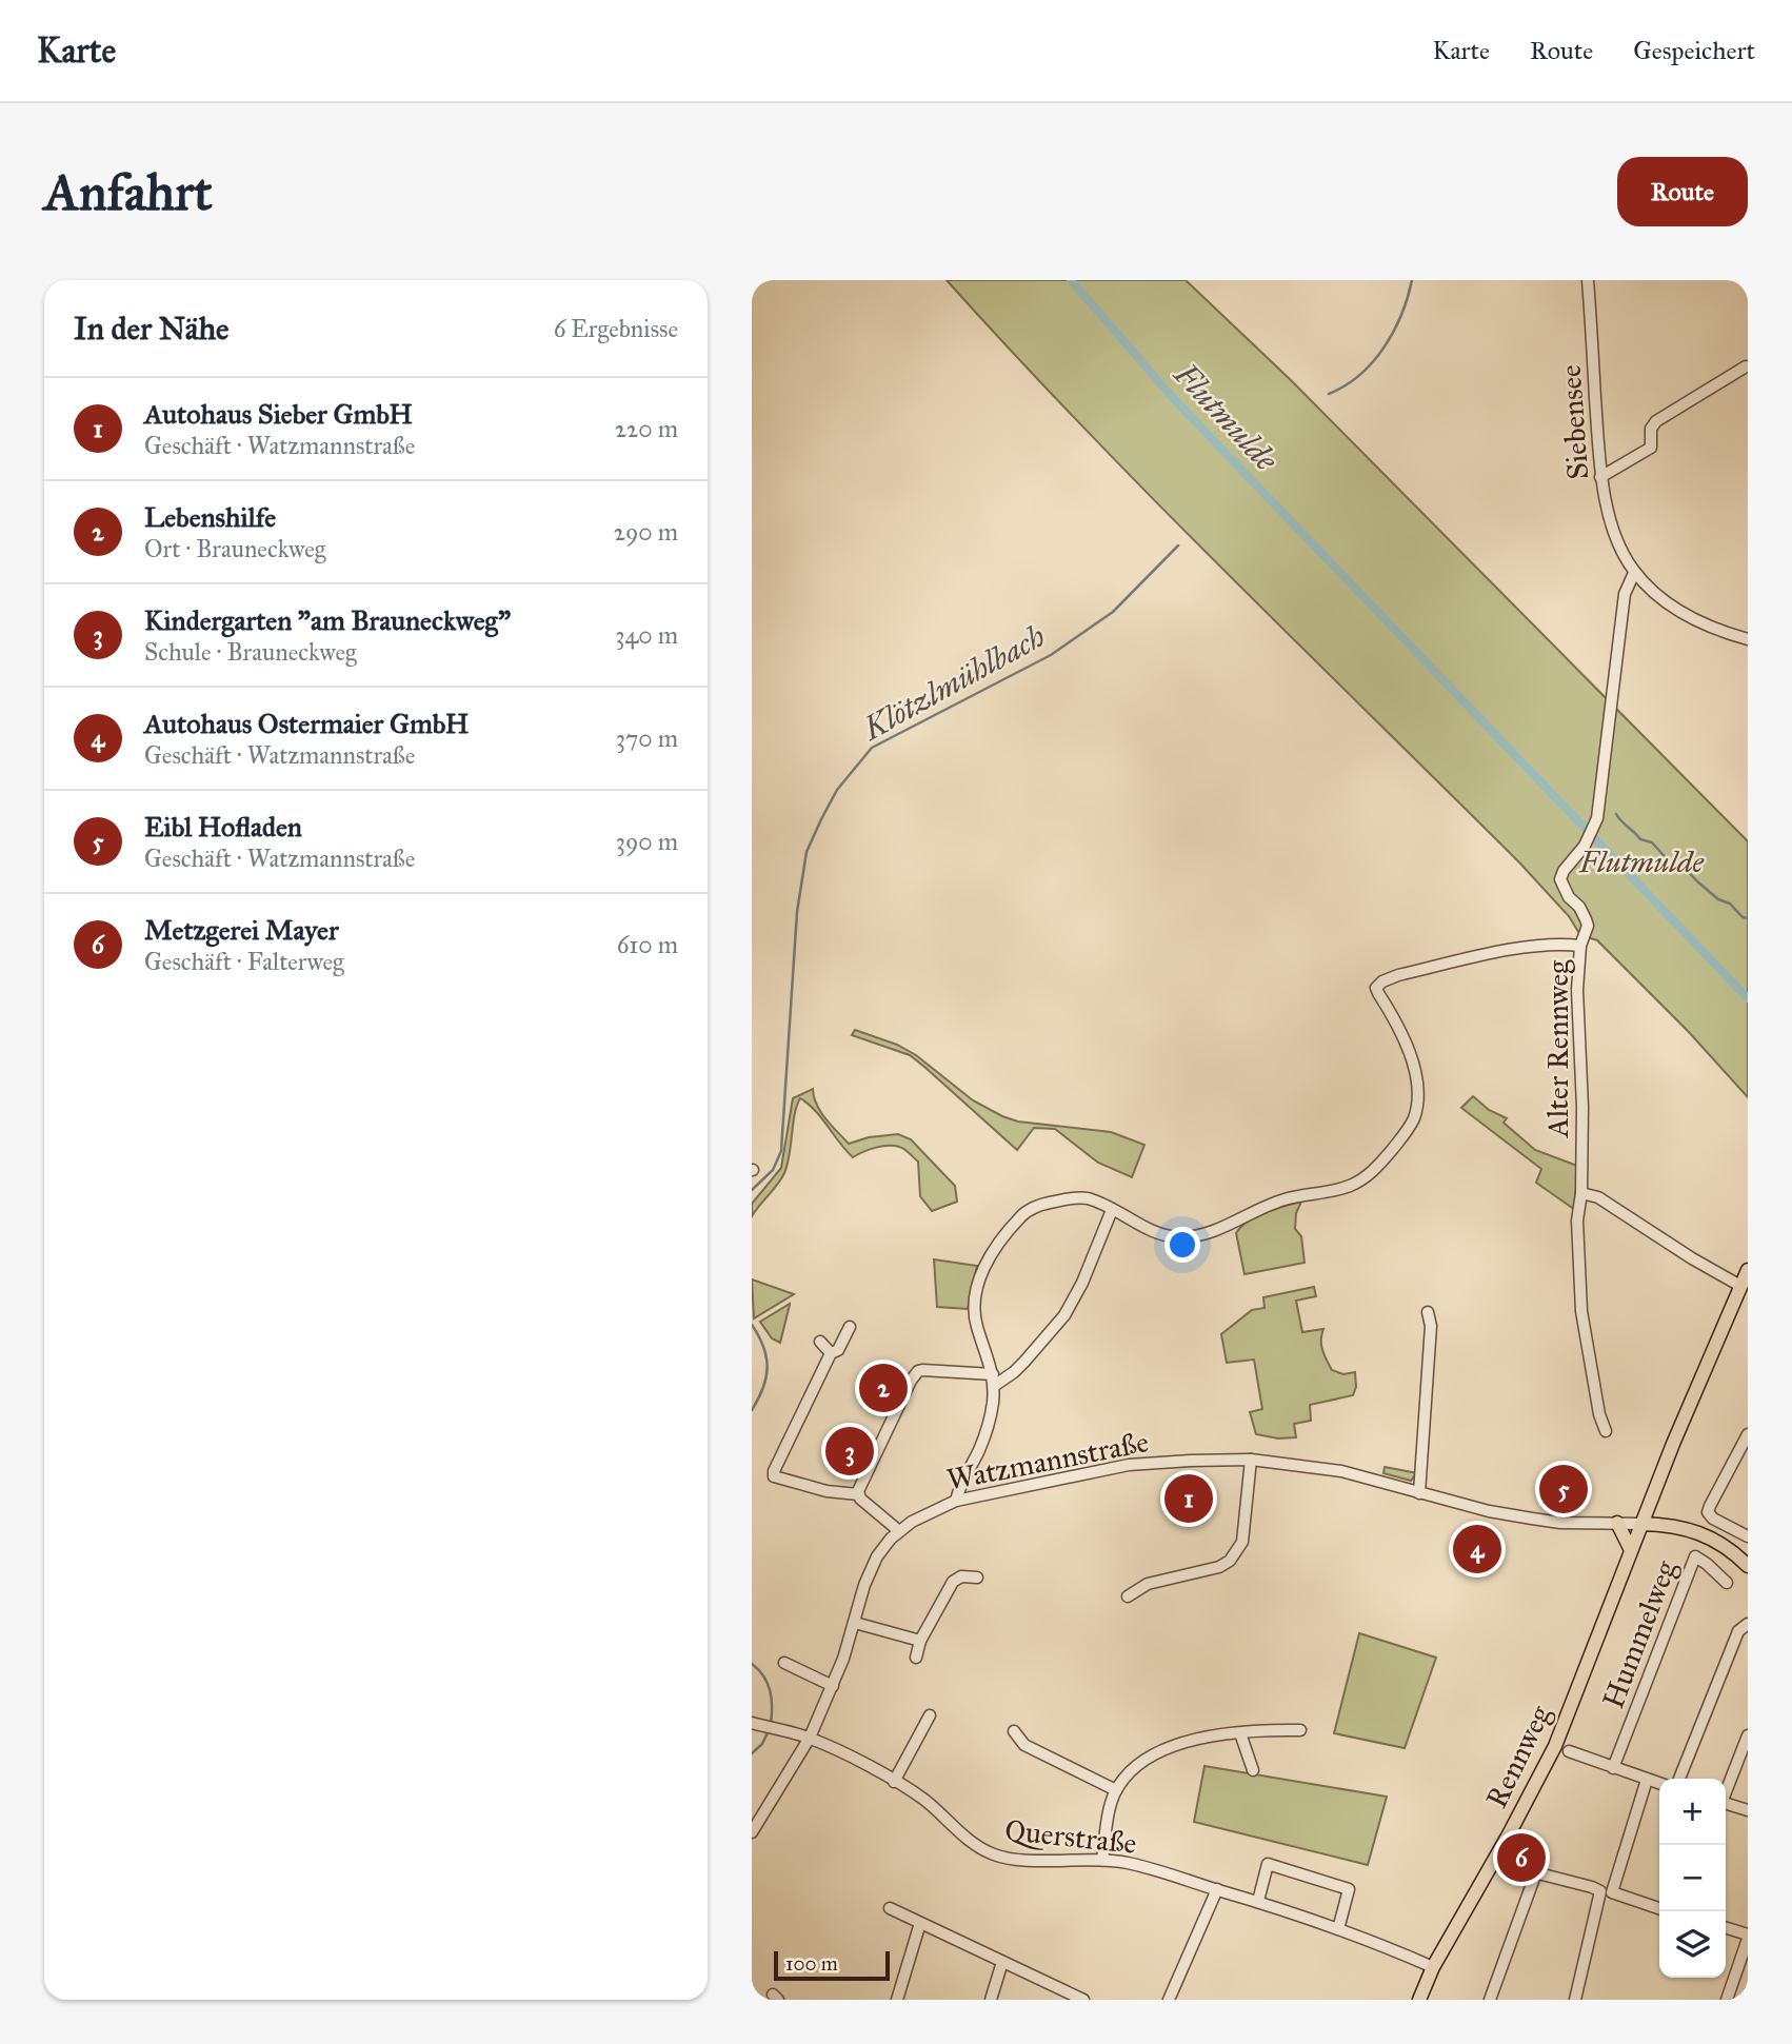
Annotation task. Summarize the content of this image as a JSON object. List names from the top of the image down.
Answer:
{
  "streets": {
    "main road": ["Rennweg"],
    "street": [
      "Siebensee",
      "Alter Rennweg",
      "Watzmannstraße",
      "Hummelweg",
      "Querstraße"
    ]
  },
  "crossings": [
    ["Siebensee", "Alter Rennweg"],
    ["Watzmannstraße", "Rennweg"],
    ["Watzmannstraße", "Querstraße"],
    ["Rennweg", "Querstraße"]
  ],
  "water": ["Flutmulde", "Klötzlmühlbach"],
  "parks": ["Flutmulde"],
  "scale_bar": "100 m",
  "page": {
    "header": "Karte",
    "nav": ["Karte", "Route", "Gespeichert"],
    "buttons": "Route",
    "title": "Anfahrt",
    "heading": ["In der Nähe", "6 Ergebnisse"],
    "list": [
      {
        "mark": "1",
        "name": "Autohaus Sieber GmbH",
        "note": "Geschäft · Watzmannstraße",
        "value": "220 m"
      },
      {
        "mark": "2",
        "name": "Lebenshilfe",
        "note": "Ort · Brauneckweg",
        "value": "290 m"
      },
      {
        "mark": "3",
        "name": "Kindergarten \"am Brauneckweg\"",
        "note": "Schule · Brauneckweg",
        "value": "340 m"
      },
      {
        "mark": "4",
        "name": "Autohaus Ostermaier GmbH",
        "note": "Geschäft · Watzmannstraße",
        "value": "370 m"
      },
      {
        "mark": "5",
        "name": "Eibl Hofladen",
        "note": "Geschäft · Watzmannstraße",
        "value": "390 m"
      },
      {
        "mark": "6",
        "name": "Metzgerei Mayer",
        "note": "Geschäft · Falterweg",
        "value": "610 m"
      }
    ],
    "pins": [
      "2",
      "3",
      "5",
      "1",
      "4",
      "6"
    ],
    "map_buttons": ["+", "−"],
    "scale": "100 m"
  }
}
